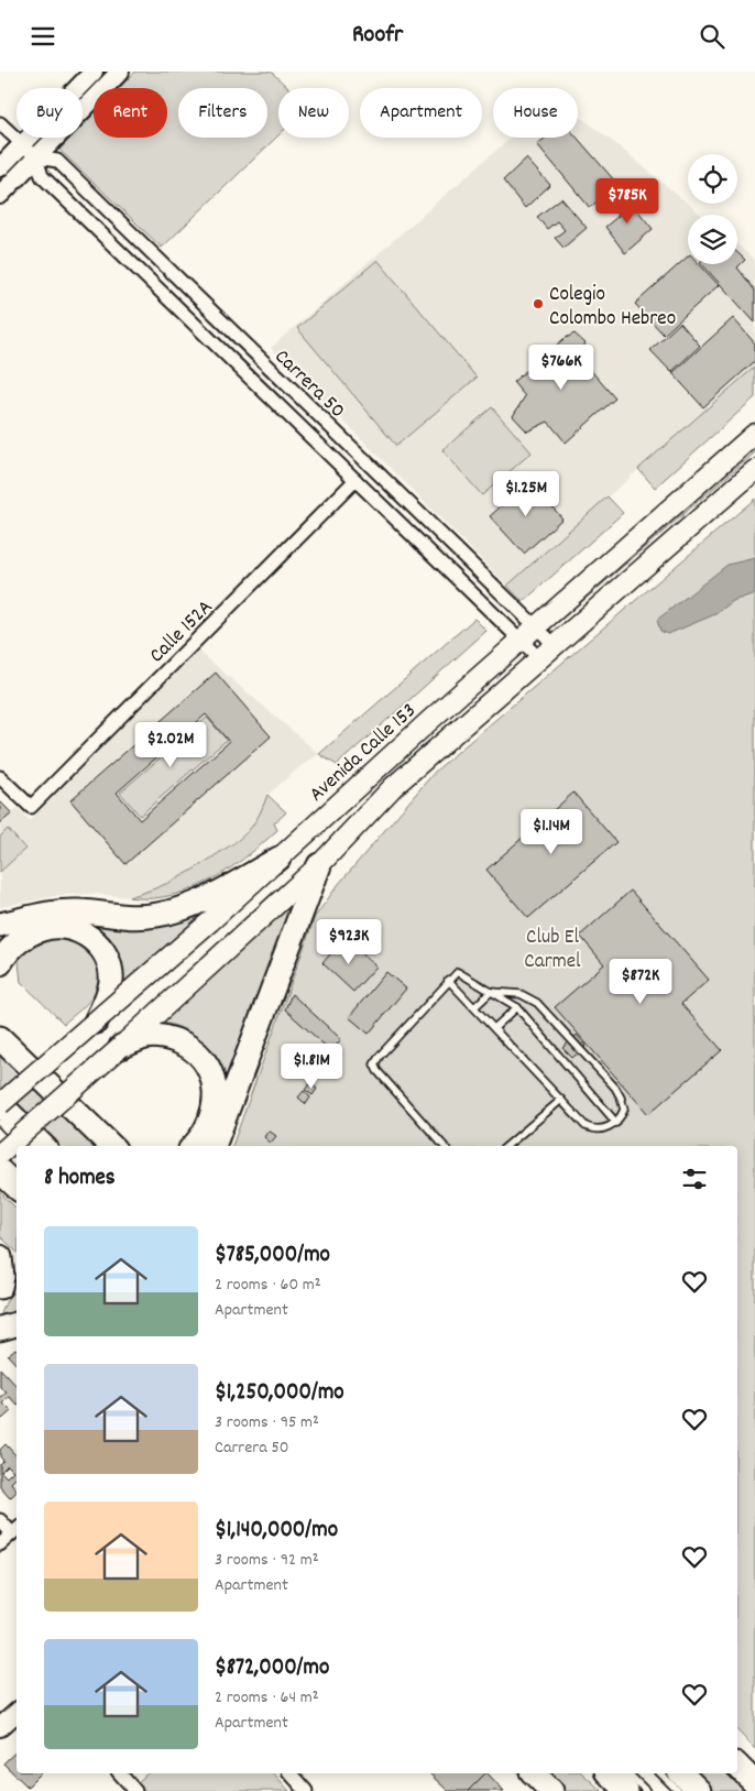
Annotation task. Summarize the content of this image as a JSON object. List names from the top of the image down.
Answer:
{
  "streets": {
    "main road": ["Avenida Calle 153"],
    "street": ["Carrera 50", "Calle 152A"]
  },
  "crossings": [
    ["Carrera 50", "Calle 152A"],
    ["Carrera 50", "Avenida Calle 153"]
  ],
  "parks": ["Club El Carmel"],
  "places": ["Colegio Colombo Hebreo"],
  "page": {
    "header": "Roofr",
    "chip": [
      "Buy",
      "Rent",
      "Filters",
      "New",
      "Apartment",
      "House"
    ],
    "price": [
      "$785K",
      "$766K",
      "$1.25M",
      "$2.02M",
      "$1.14M",
      "$923K",
      "$872K",
      "$1.81M"
    ],
    "heading": "8 homes",
    "list": [
      {
        "name": "$785,000/mo",
        "note": "2 rooms · 60 m² · Apartment"
      },
      {
        "name": "$1,250,000/mo",
        "note": "3 rooms · 95 m² · Carrera 50"
      },
      {
        "name": "$1,140,000/mo",
        "note": "3 rooms · 92 m² · Apartment"
      },
      {
        "name": "$872,000/mo",
        "note": "2 rooms · 64 m² · Apartment"
      }
    ]
  }
}
